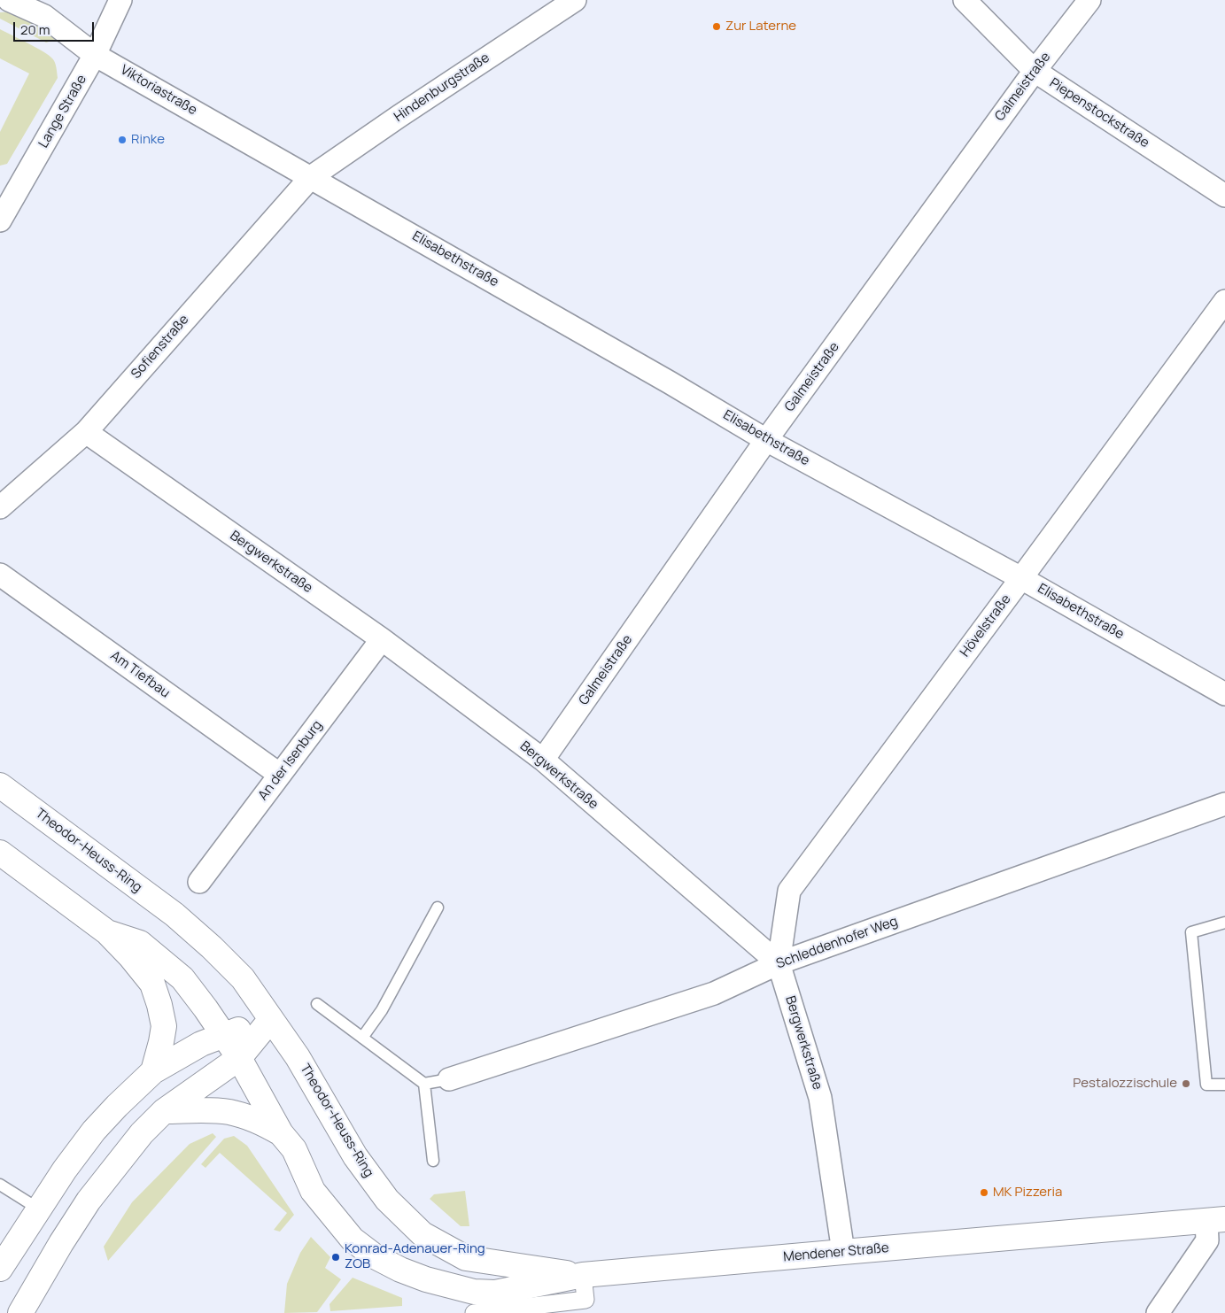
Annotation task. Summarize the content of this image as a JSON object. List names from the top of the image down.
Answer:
{
  "streets": {
    "main road": ["Theodor-Heuss-Ring", "Mendener Straße"],
    "street": [
      "Galmeistraße",
      "Hindenburgstraße",
      "Viktoriastraße",
      "Lange Straße",
      "Piepenstockstraße",
      "Elisabethstraße",
      "Sofienstraße",
      "Bergwerkstraße",
      "Hövelstraße",
      "Am Tiefbau",
      "An der Isenburg",
      "Schleddenhofer Weg"
    ]
  },
  "crossings": [
    ["Galmeistraße", "Piepenstockstraße"],
    ["Galmeistraße", "Elisabethstraße"],
    ["Galmeistraße", "Bergwerkstraße"],
    ["Hindenburgstraße", "Viktoriastraße"],
    ["Hindenburgstraße", "Elisabethstraße"],
    ["Hindenburgstraße", "Sofienstraße"],
    ["Viktoriastraße", "Lange Straße"],
    ["Viktoriastraße", "Elisabethstraße"],
    ["Viktoriastraße", "Sofienstraße"],
    ["Elisabethstraße", "Sofienstraße"],
    ["Elisabethstraße", "Hövelstraße"],
    ["Sofienstraße", "Bergwerkstraße"],
    ["Bergwerkstraße", "Hövelstraße"],
    ["Bergwerkstraße", "An der Isenburg"],
    ["Bergwerkstraße", "Schleddenhofer Weg"],
    ["Bergwerkstraße", "Mendener Straße"],
    ["Hövelstraße", "Schleddenhofer Weg"],
    ["Am Tiefbau", "An der Isenburg"],
    ["Theodor-Heuss-Ring", "Mendener Straße"]
  ],
  "places": [
    "Zur Laterne",
    "Rinke",
    "Pestalozzischule",
    "MK Pizzeria",
    "Konrad-Adenauer-Ring ZOB"
  ],
  "scale_bar": "20 m"
}
